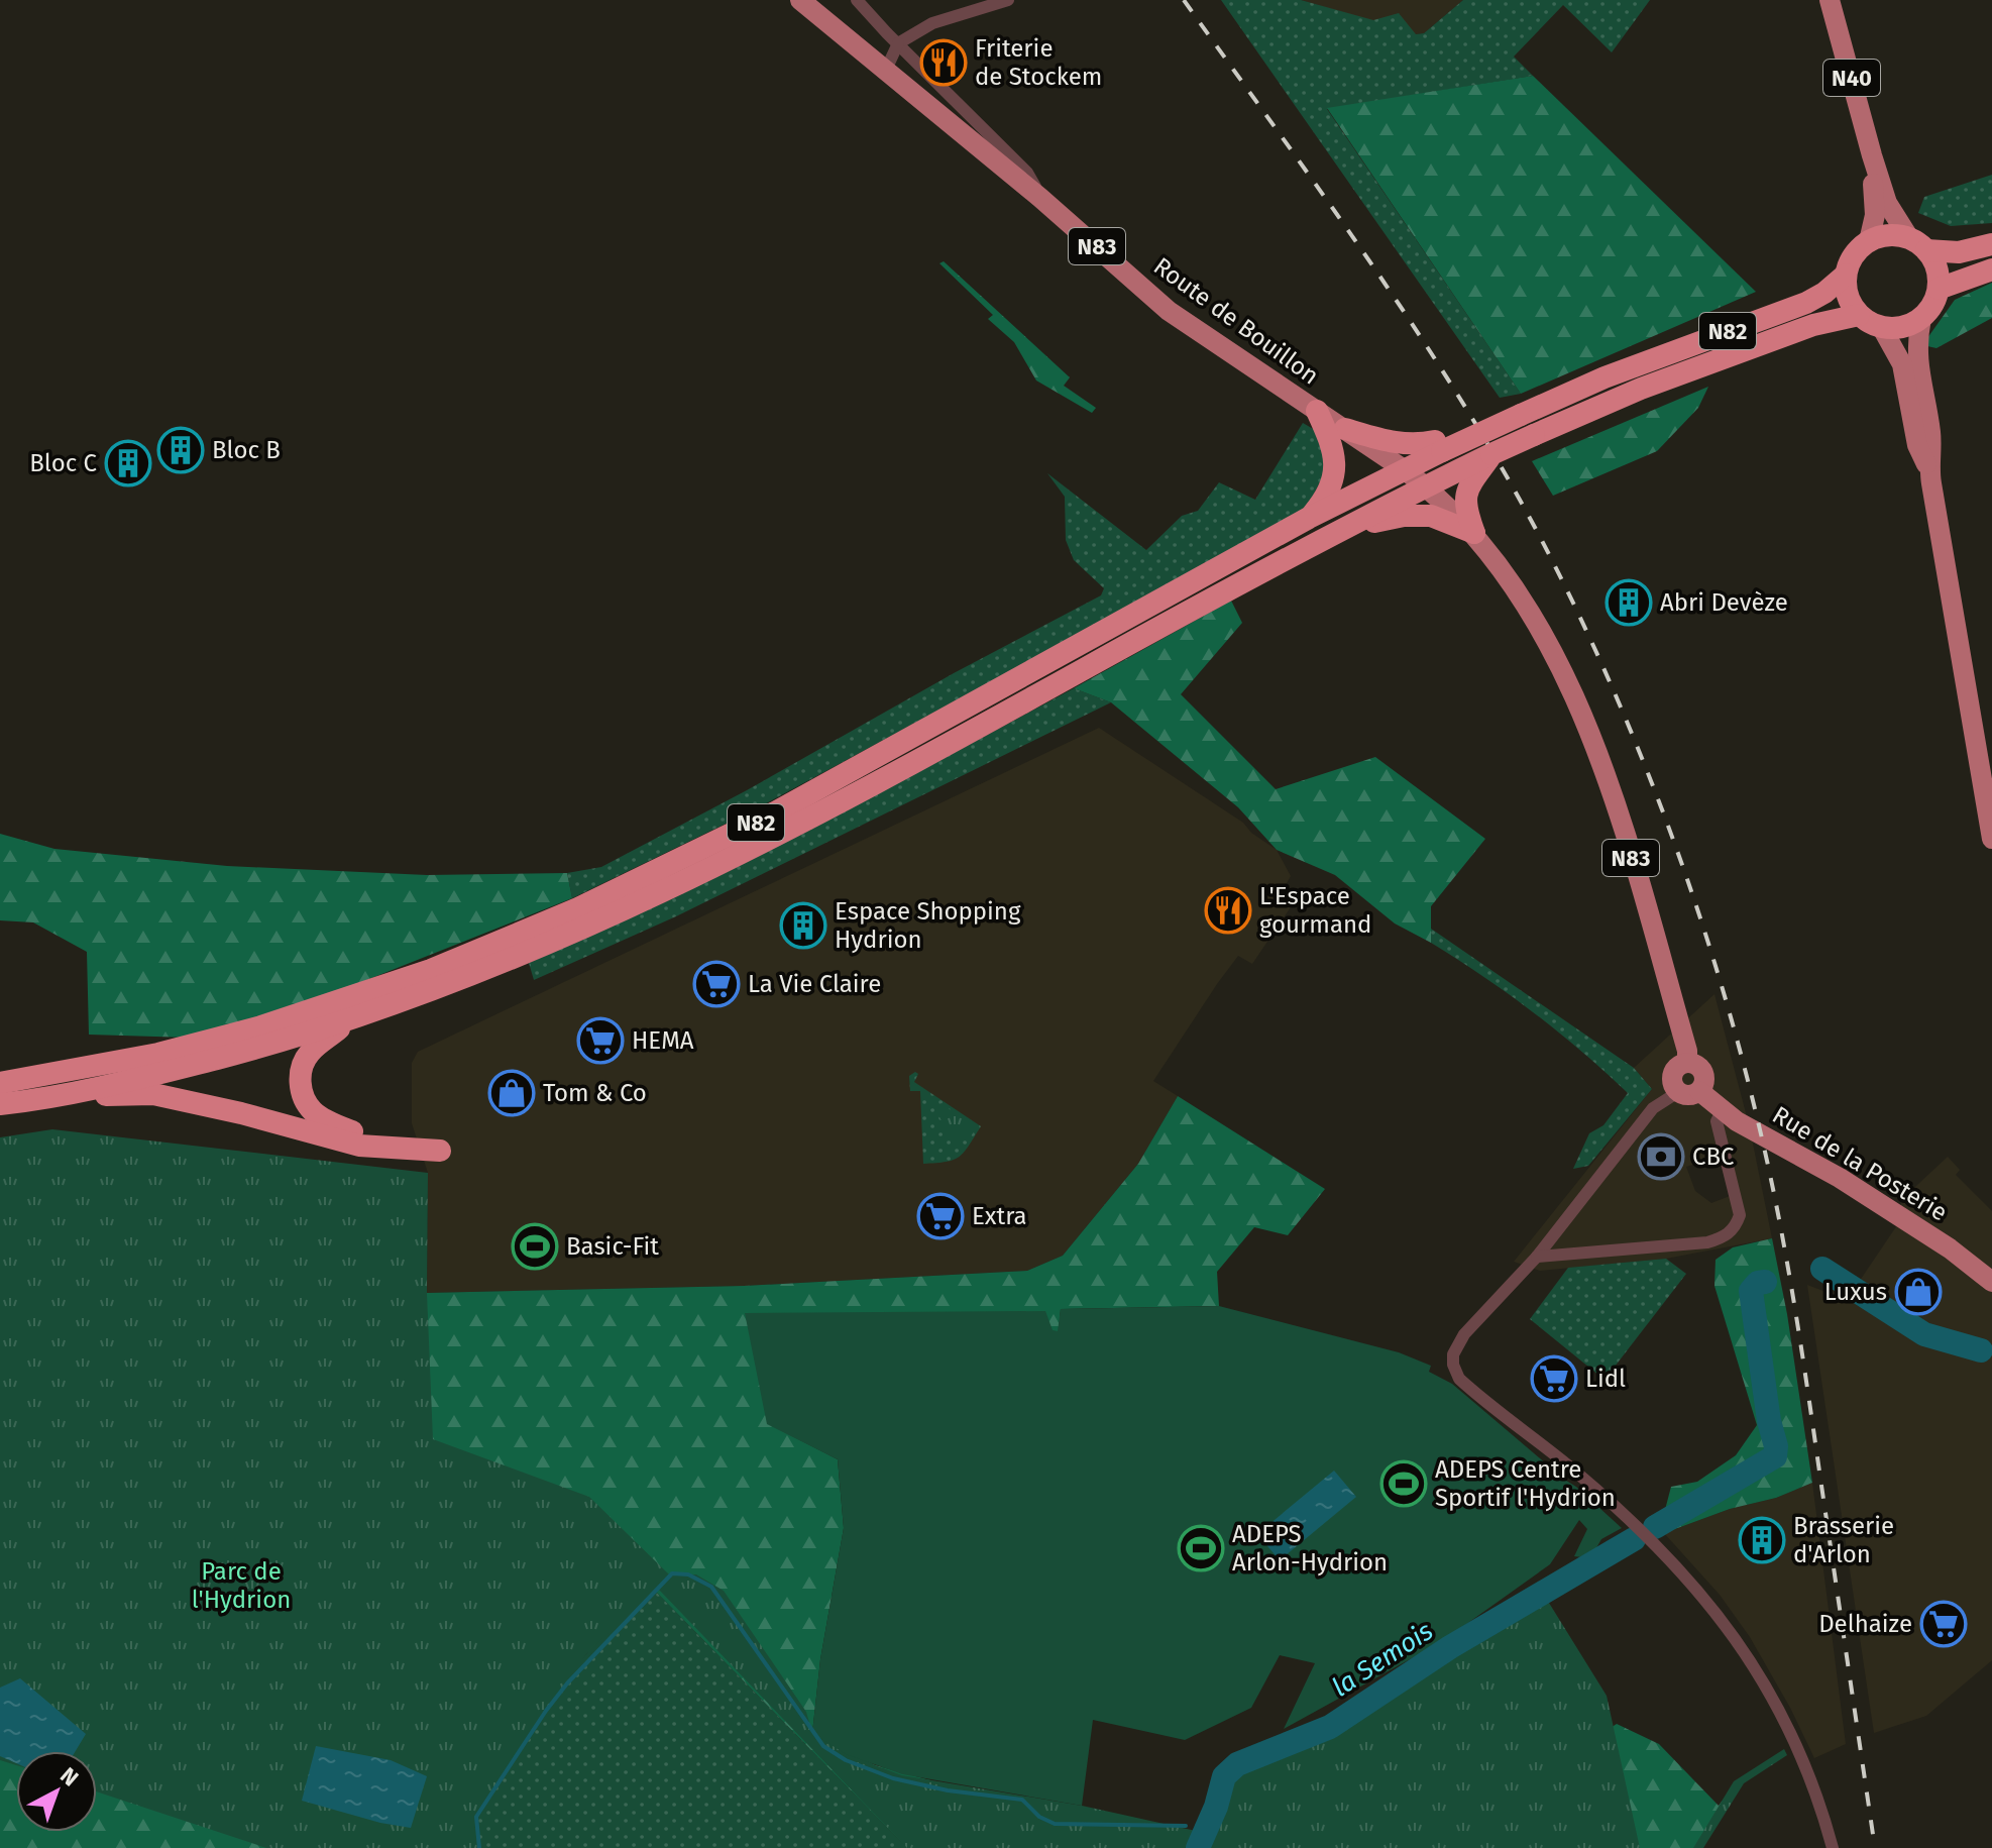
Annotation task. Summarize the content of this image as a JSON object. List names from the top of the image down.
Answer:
{
  "streets": {
    "highway": ["N40", "N82"],
    "main road": ["N83", "Route de Bouillon", "Rue de la Posterie"]
  },
  "crossings": [
    ["N40", "N82"],
    ["Route de Bouillon", "N82"],
    ["Route de Bouillon", "Rue de la Posterie"],
    ["N82", "Rue de la Posterie"]
  ],
  "water": ["la Semois"],
  "parks": ["Parc de l'Hydrion"],
  "places": {
    "restaurant": ["Friterie de Stockem", "L'Espace gourmand"],
    "building": [
      "Bloc B",
      "Bloc C",
      "Abri Devèze",
      "Espace Shopping Hydrion",
      "Brasserie d'Arlon"
    ],
    "supermarket": [
      "La Vie Claire",
      "HEMA",
      "Extra",
      "Lidl",
      "Delhaize"
    ],
    "shop": ["Tom & Co", "Luxus"],
    "bank": ["CBC"],
    "sports": ["Basic-Fit", "ADEPS Centre Sportif l'Hydrion", "ADEPS Arlon-Hydrion"]
  },
  "north": "top right"
}
